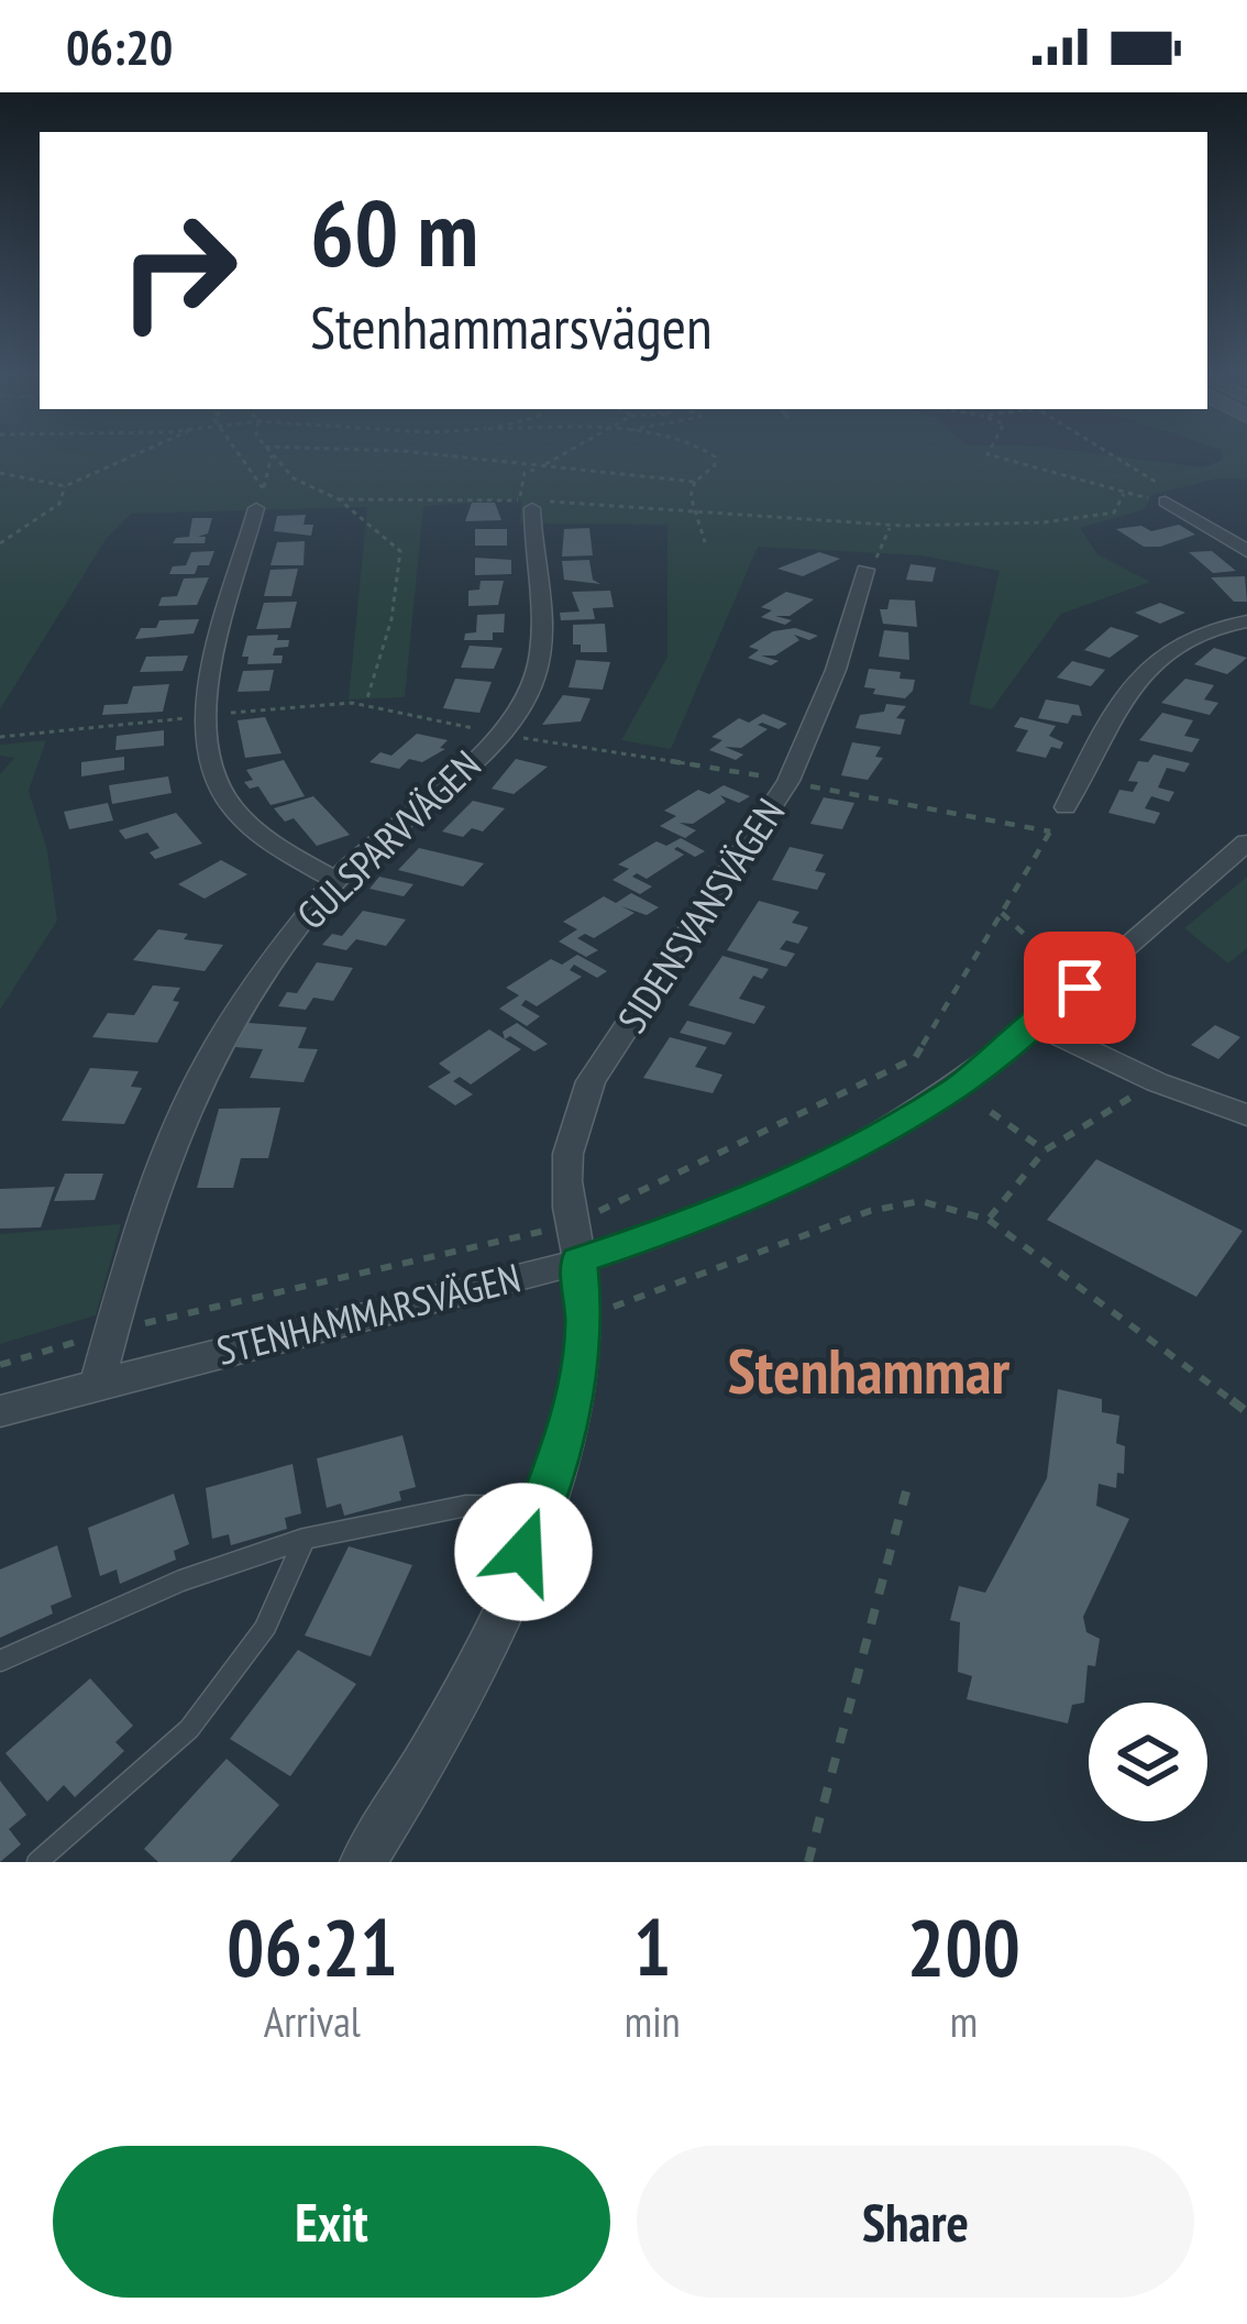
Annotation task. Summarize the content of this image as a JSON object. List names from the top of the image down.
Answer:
{
  "streets": {
    "street": ["GULSPARVVÄGEN", "SIDENSVANSVÄGEN", "STENHAMMARSVÄGEN"]
  },
  "crossings": [
    ["GULSPARVVÄGEN", "STENHAMMARSVÄGEN"],
    ["SIDENSVANSVÄGEN", "STENHAMMARSVÄGEN"]
  ],
  "districts": ["Stenhammar"],
  "page": {
    "status": "06:20",
    "turn": ["60 m", "Stenhammarsvägen"],
    "eta": [
      "06:21",
      "Arrival",
      "1",
      "min",
      "200",
      "m"
    ],
    "buttons": ["Exit", "Share"]
  }
}
